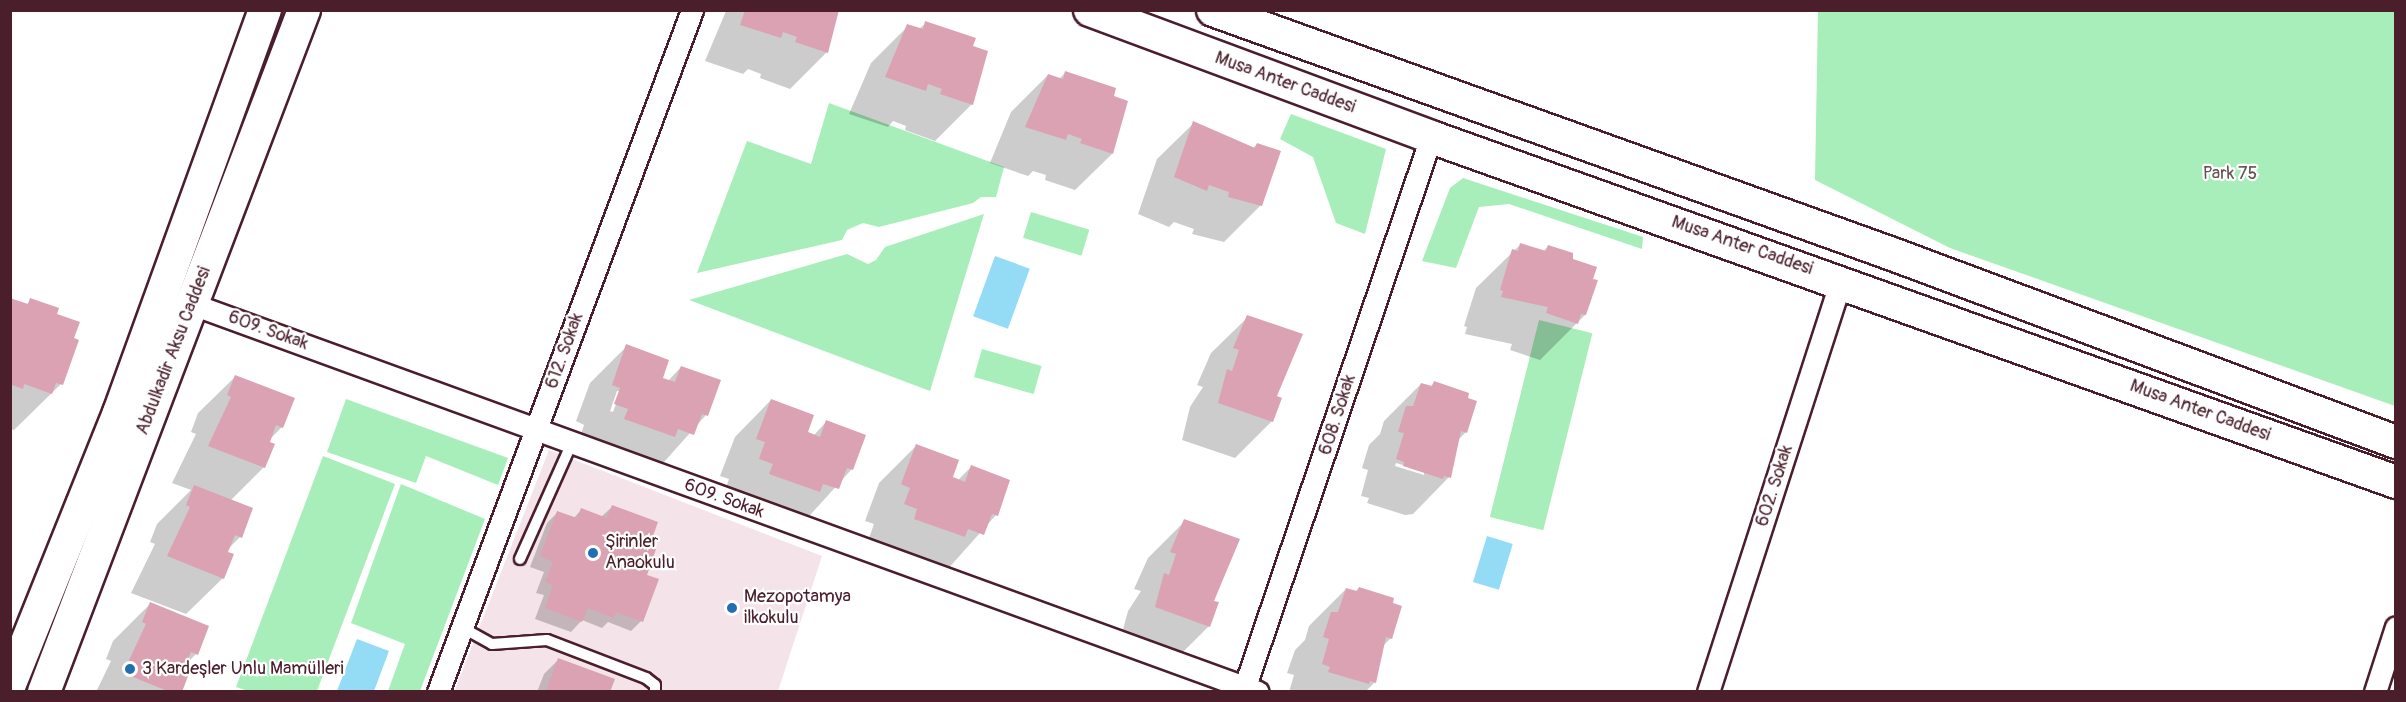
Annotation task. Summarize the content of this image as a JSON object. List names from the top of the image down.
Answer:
{
  "streets": {
    "main road": ["Musa Anter Caddesi", "Abdulkadir Aksu Caddesi"],
    "street": [
      "609. Sokak",
      "612. Sokak",
      "608. Sokak",
      "602. Sokak"
    ]
  },
  "crossings": [
    ["Musa Anter Caddesi", "608. Sokak"],
    ["Musa Anter Caddesi", "602. Sokak"],
    ["609. Sokak", "Abdulkadir Aksu Caddesi"],
    ["609. Sokak", "612. Sokak"],
    ["609. Sokak", "608. Sokak"]
  ],
  "parks": ["Park 75"],
  "places": ["Şirinler Anaokulu", "Mezopotamya ilkokulu", "3 Kardeşler Unlu Mamülleri"]
}
